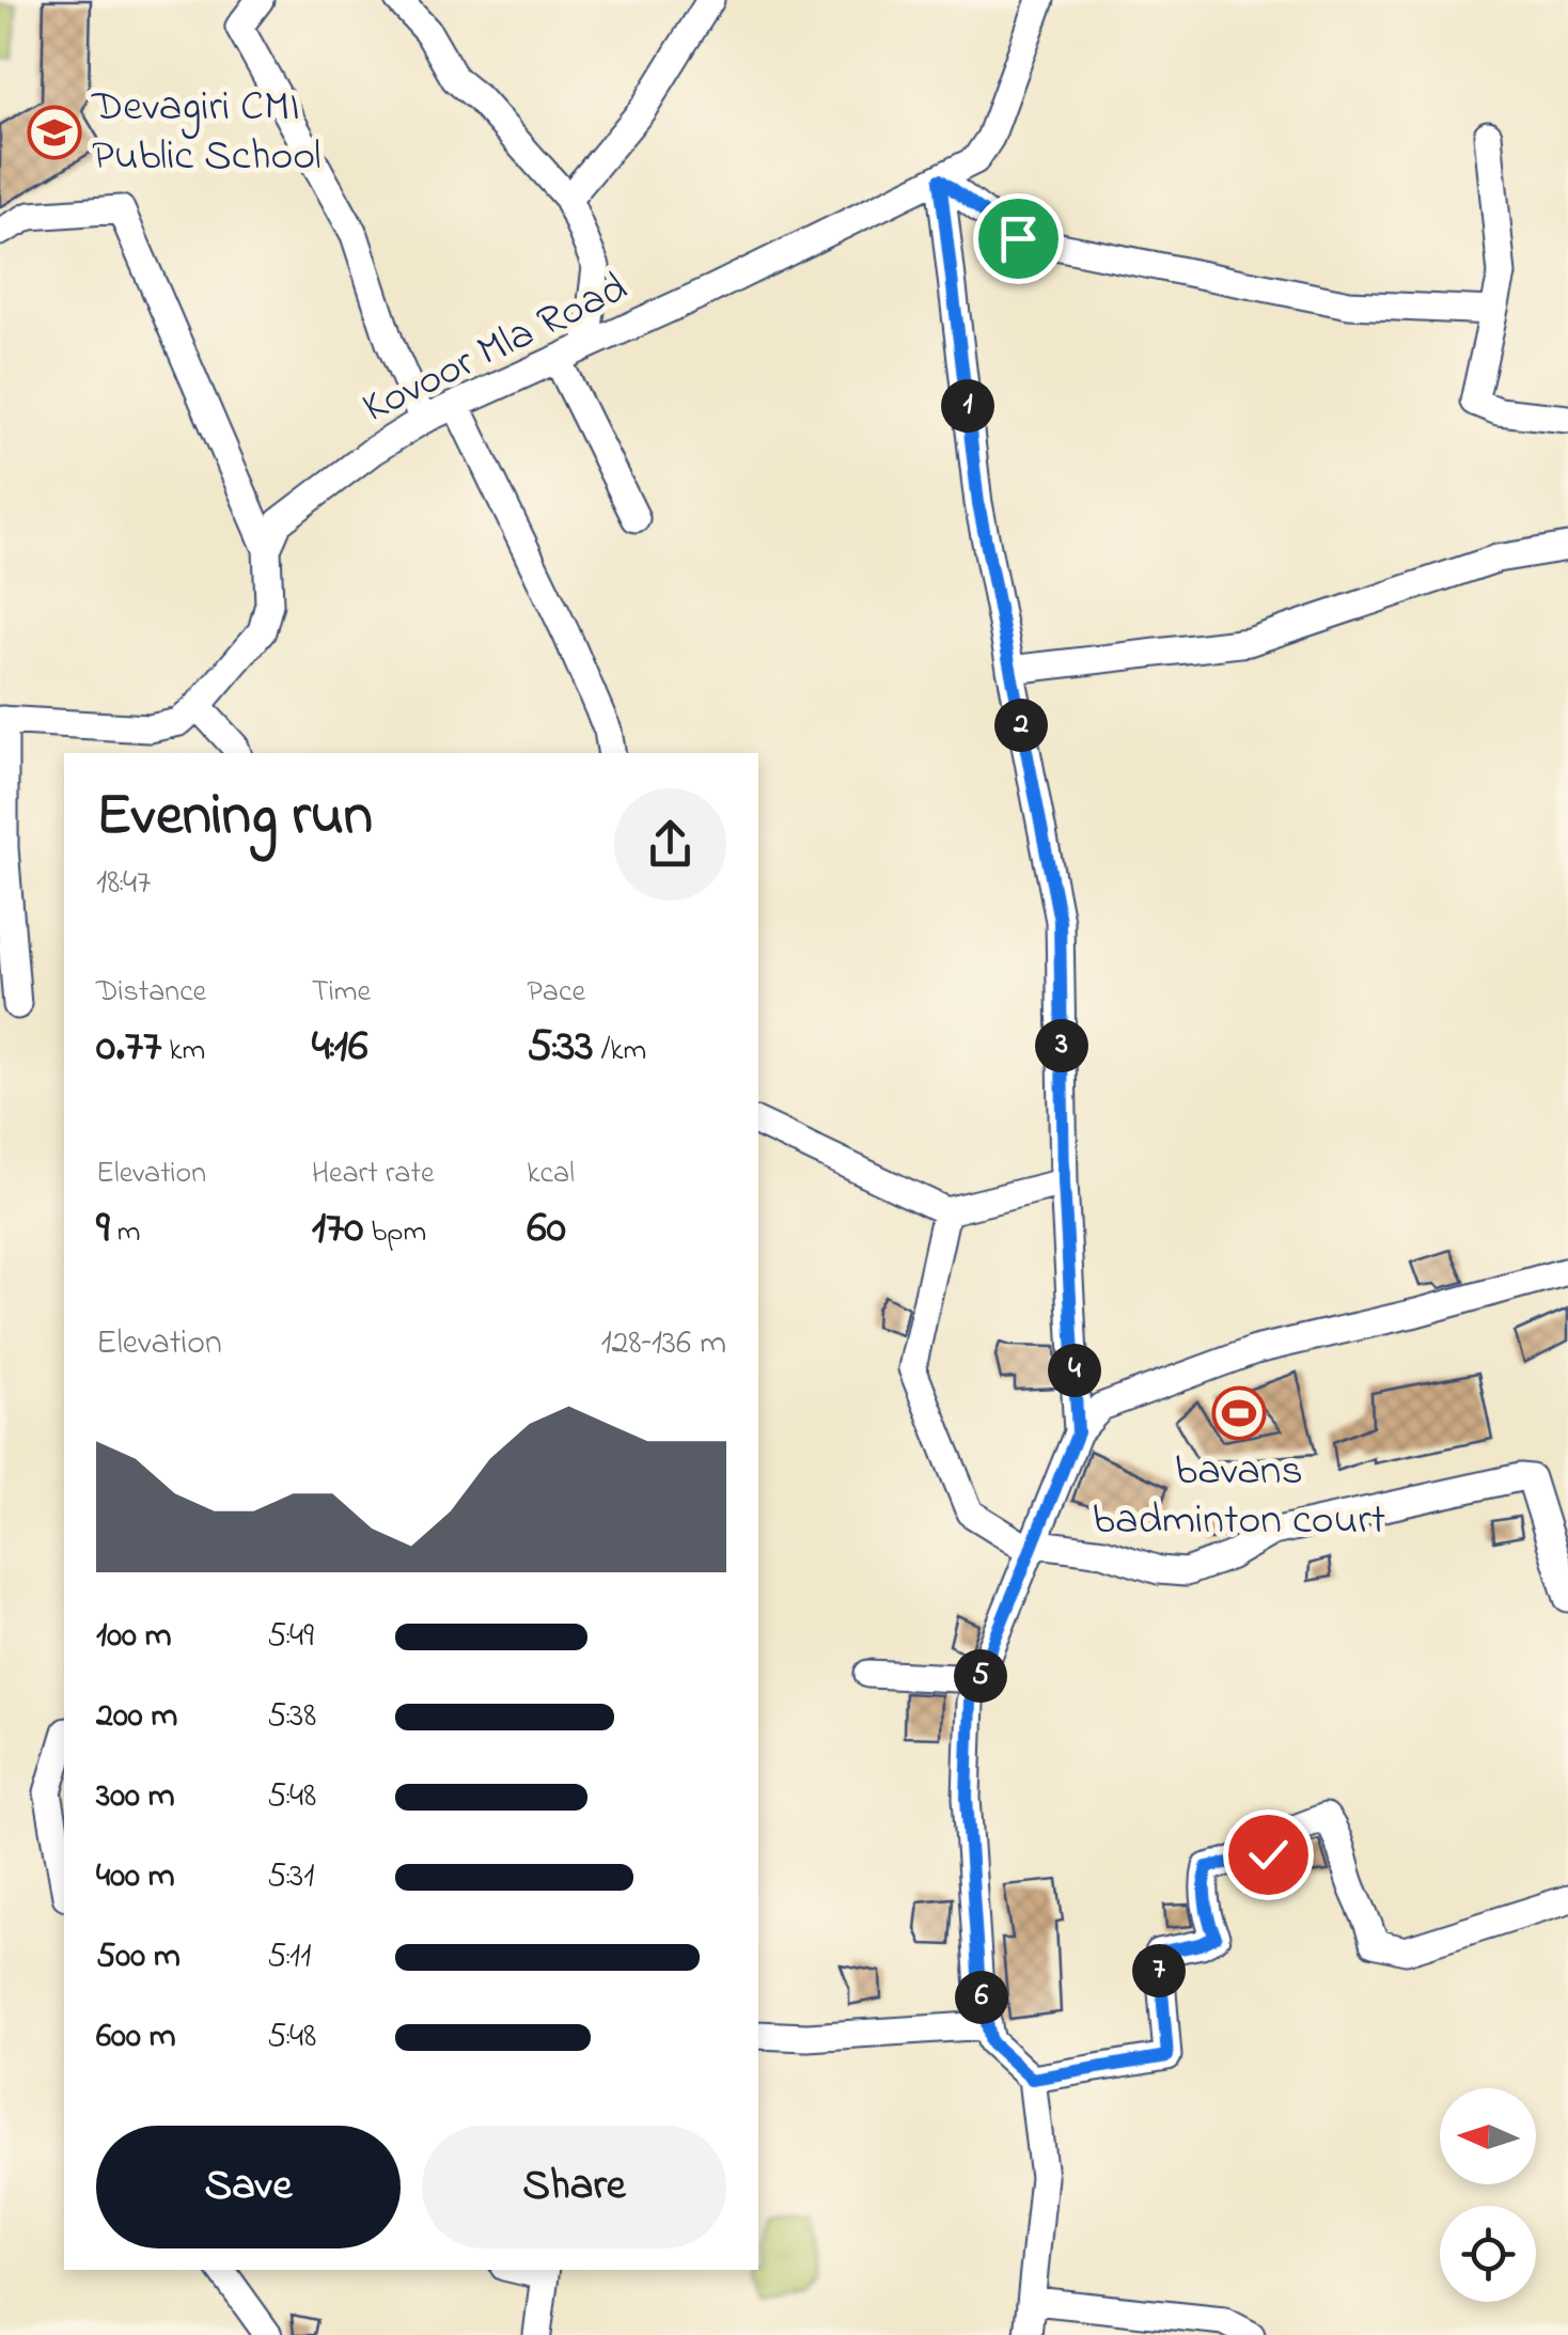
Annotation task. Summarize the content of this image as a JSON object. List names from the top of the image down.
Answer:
{
  "streets": {
    "street": ["Kovoor Mla Road"]
  },
  "places": {
    "school or university": ["Devagiri CMI Public School"],
    "sports": ["bavans badminton court"]
  },
  "north": "left",
  "page": {
    "pins": [
      "1",
      "2",
      "3",
      "4",
      "5",
      "7",
      "6"
    ],
    "heading": ["Evening run", "18:47"],
    "stats": [
      ["Distance", "0.77 km"],
      ["Time", "4:16"],
      ["Pace", "5:33 /km"],
      ["Elevation", "9 m"],
      ["Heart rate", "170 bpm"],
      ["kcal", "60"]
    ],
    "chart": ["Elevation", "128–136 m"],
    "list": [
      {
        "name": "100 m",
        "note": "5:49"
      },
      {
        "name": "200 m",
        "note": "5:38"
      },
      {
        "name": "300 m",
        "note": "5:48"
      },
      {
        "name": "400 m",
        "note": "5:31"
      },
      {
        "name": "500 m",
        "note": "5:11"
      },
      {
        "name": "600 m",
        "note": "5:48"
      }
    ],
    "buttons": ["Save", "Share"]
  }
}
